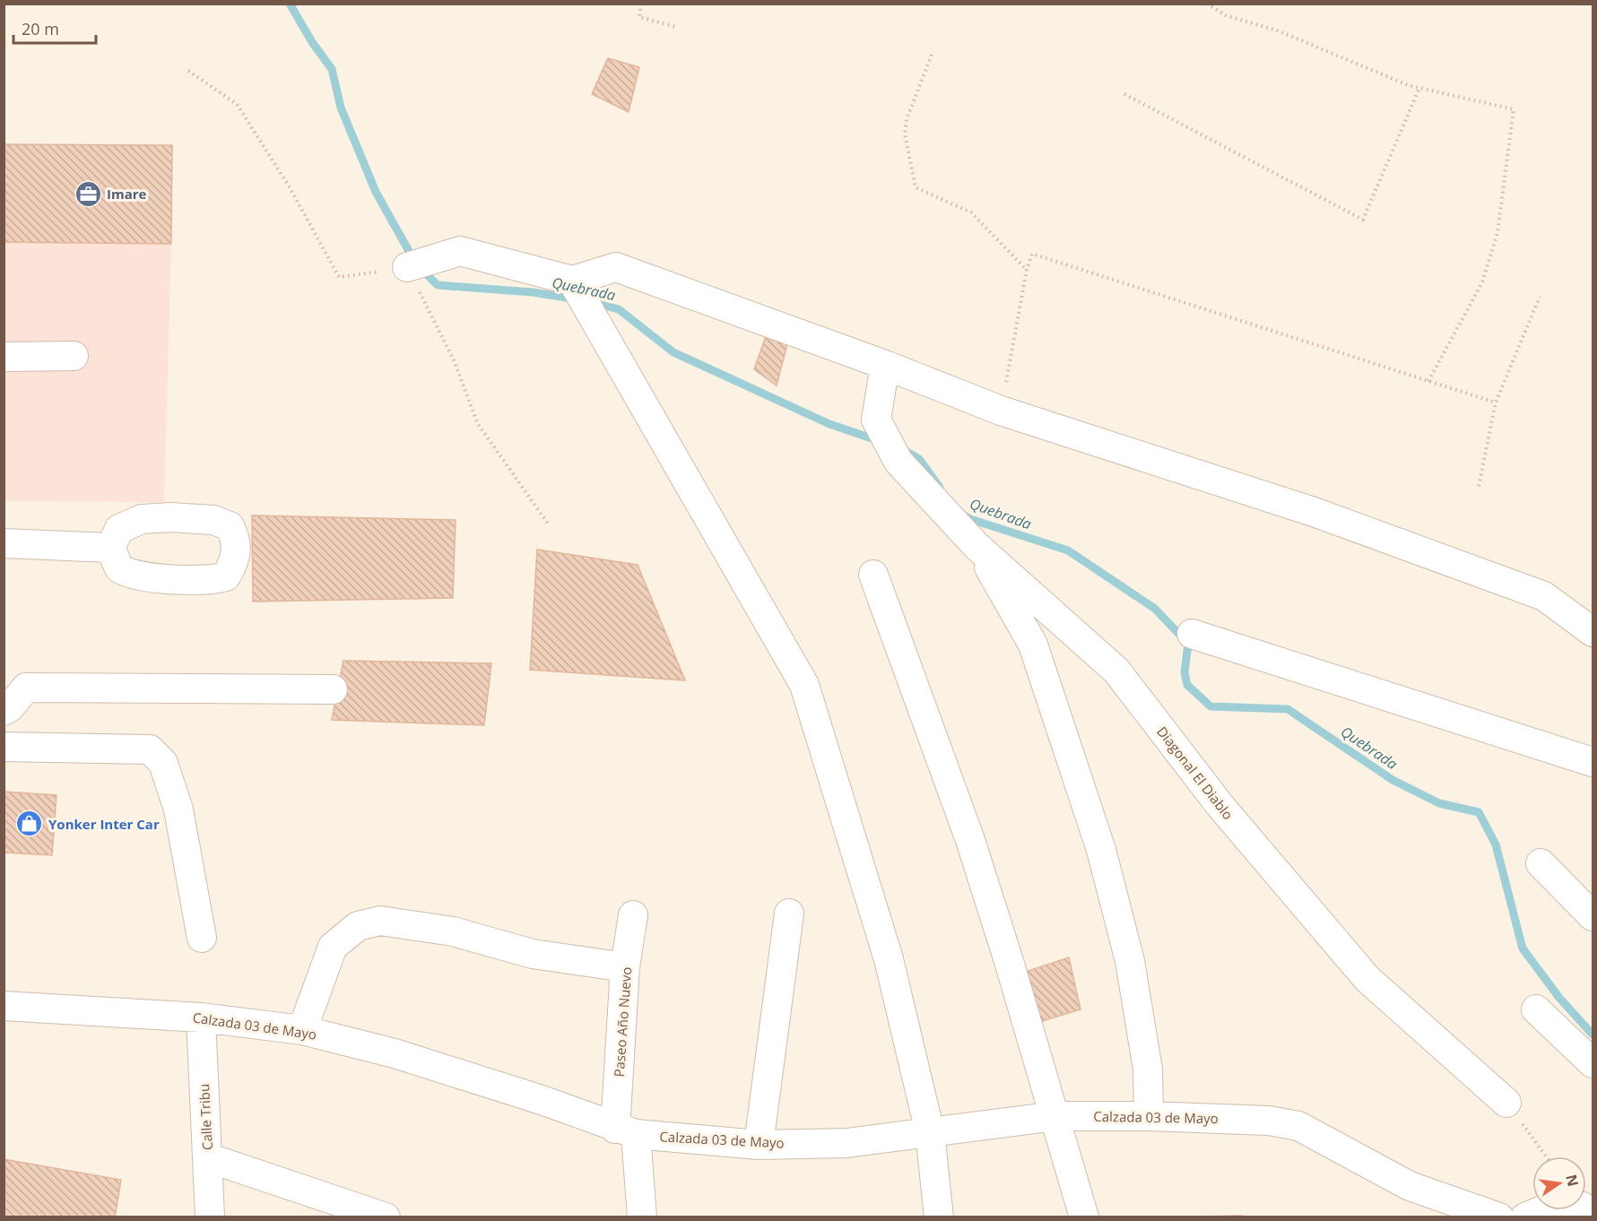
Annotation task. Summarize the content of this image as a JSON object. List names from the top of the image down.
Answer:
{
  "streets": {
    "street": [
      "Diagonal El Diablo",
      "Paseo Año Nuevo",
      "Calzada 03 de Mayo",
      "Calle Tribu"
    ]
  },
  "crossings": [
    ["Paseo Año Nuevo", "Calzada 03 de Mayo"],
    ["Calzada 03 de Mayo", "Calle Tribu"]
  ],
  "water": ["Quebrada"],
  "places": {
    "office": ["Imare"],
    "shop": ["Yonker Inter Car"]
  },
  "scale_bar": "20 m",
  "north": "right"
}
